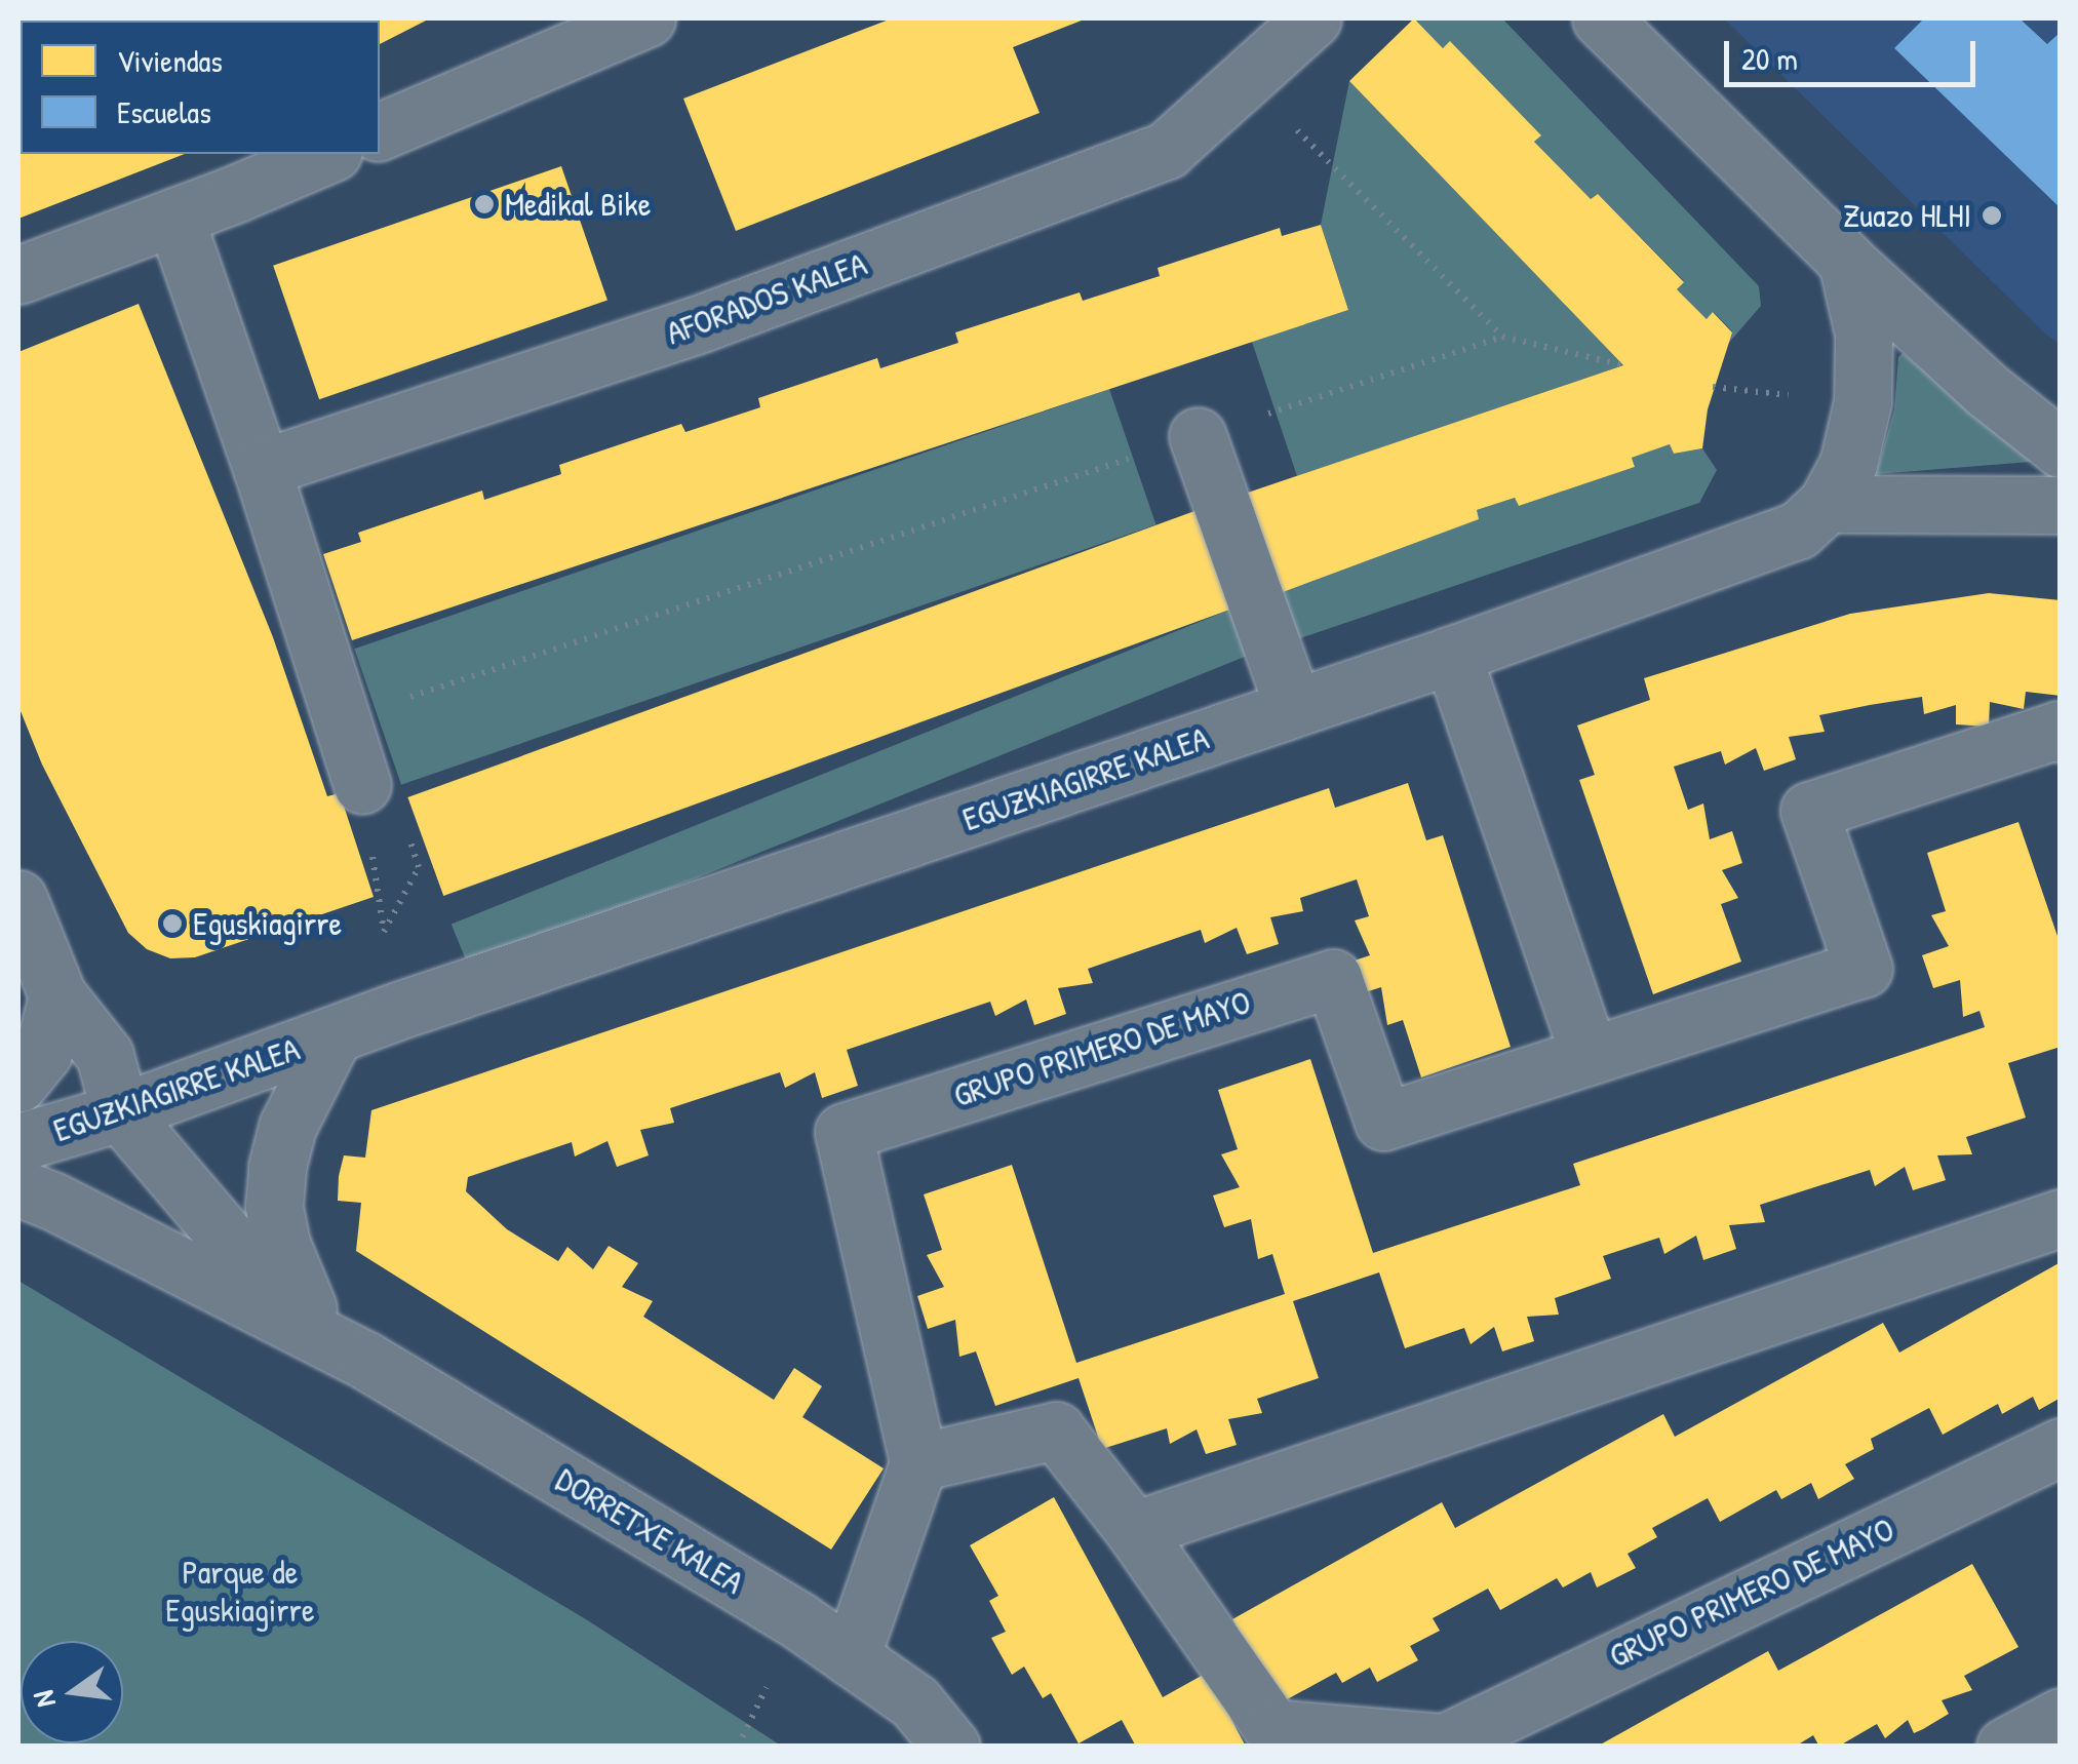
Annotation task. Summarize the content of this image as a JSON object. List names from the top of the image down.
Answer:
{
  "streets": {
    "street": [
      "AFORADOS KALEA",
      "EGUZKIAGIRRE KALEA",
      "GRUPO PRIMERO DE MAYO",
      "DORRETXE KALEA"
    ]
  },
  "crossings": [
    ["EGUZKIAGIRRE KALEA", "DORRETXE KALEA"]
  ],
  "parks": ["Parque de Eguskiagirre"],
  "places": ["Medikal Bike", "Zuazo HLHI", "Eguskiagirre"],
  "legend": ["Viviendas", "Escuelas"],
  "scale_bar": "20 m",
  "north": "left"
}
